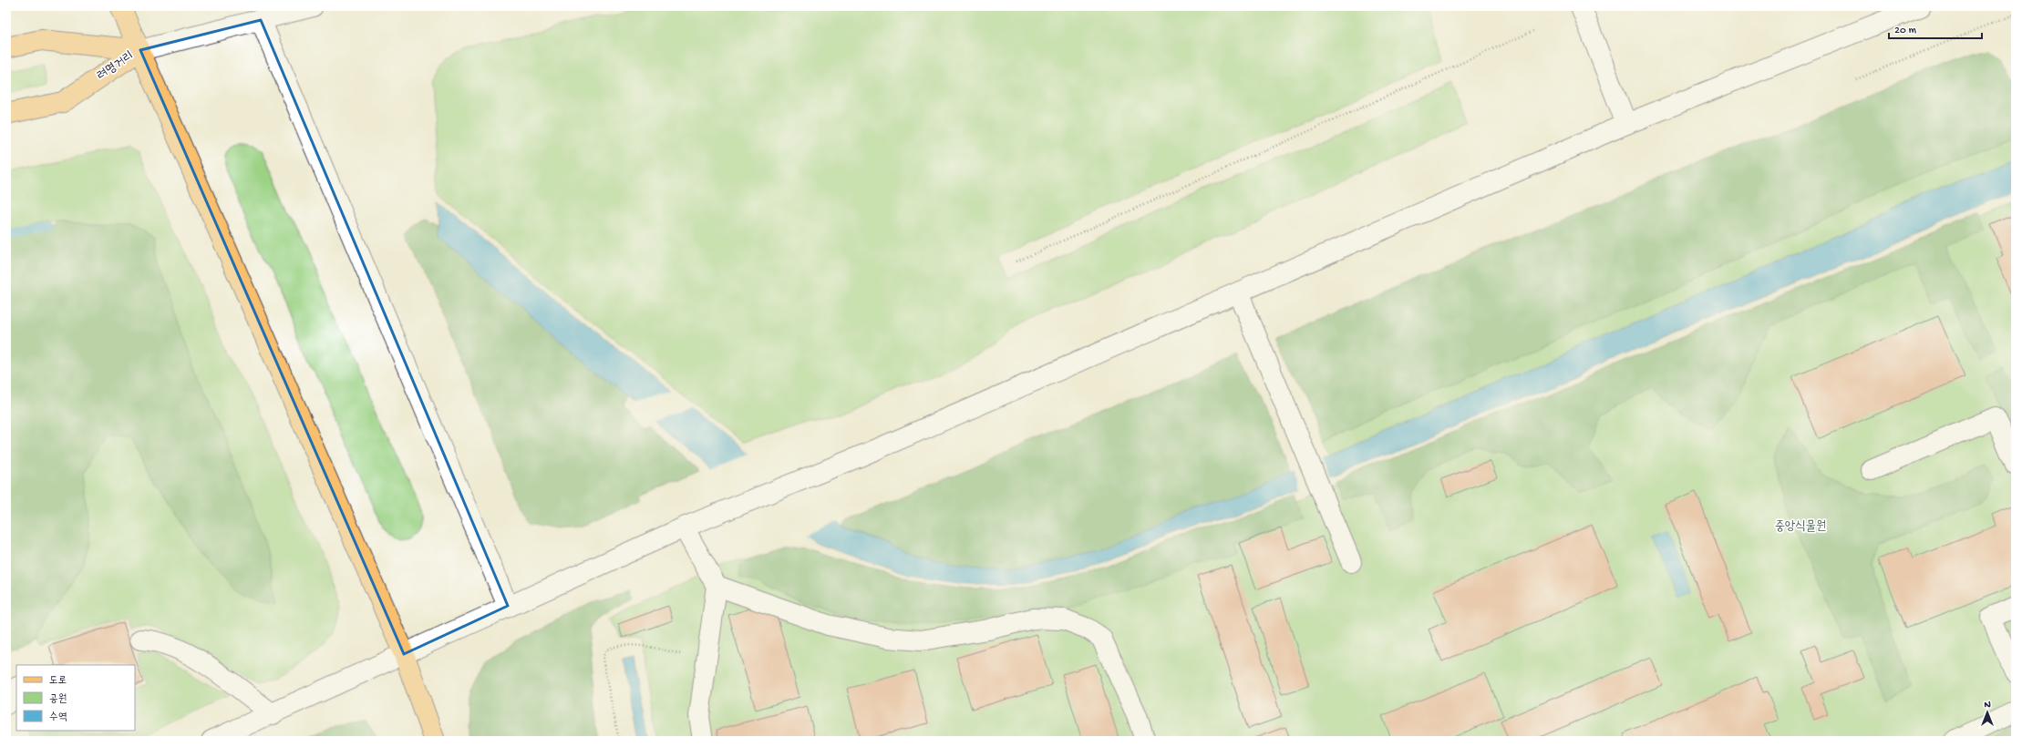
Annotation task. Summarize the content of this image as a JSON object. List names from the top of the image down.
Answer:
{
  "streets": {
    "main road": ["려명거리"]
  },
  "parks": ["중앙식물원"],
  "legend": ["도로", "공원", "수역"],
  "scale_bar": "20 m",
  "north": "top"
}
